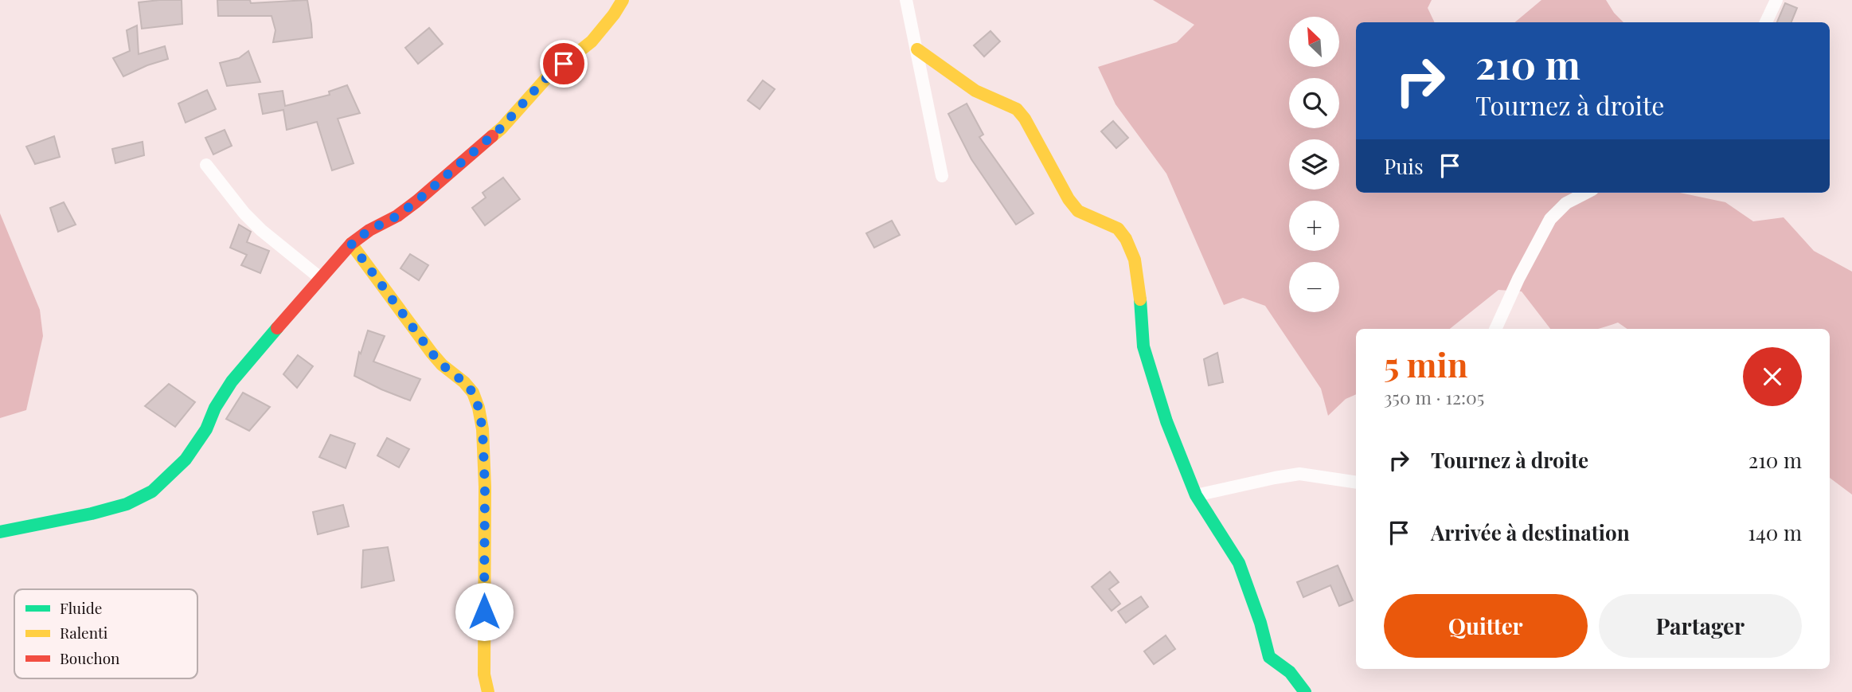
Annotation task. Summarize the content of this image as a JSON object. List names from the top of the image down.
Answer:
{
  "legend": ["Fluide", "Ralenti", "Bouchon"],
  "north": "top left",
  "page": {
    "map_buttons": ["+", "−"],
    "turn": ["210 m", "Tournez à droite"],
    "then": "Puis",
    "heading": ["5 min", "350 m · 12:05"],
    "list": [
      {
        "name": "Tournez à droite",
        "value": "210 m"
      },
      {
        "name": "Arrivée à destination",
        "value": "140 m"
      }
    ],
    "buttons": ["Quitter", "Partager"]
  }
}
